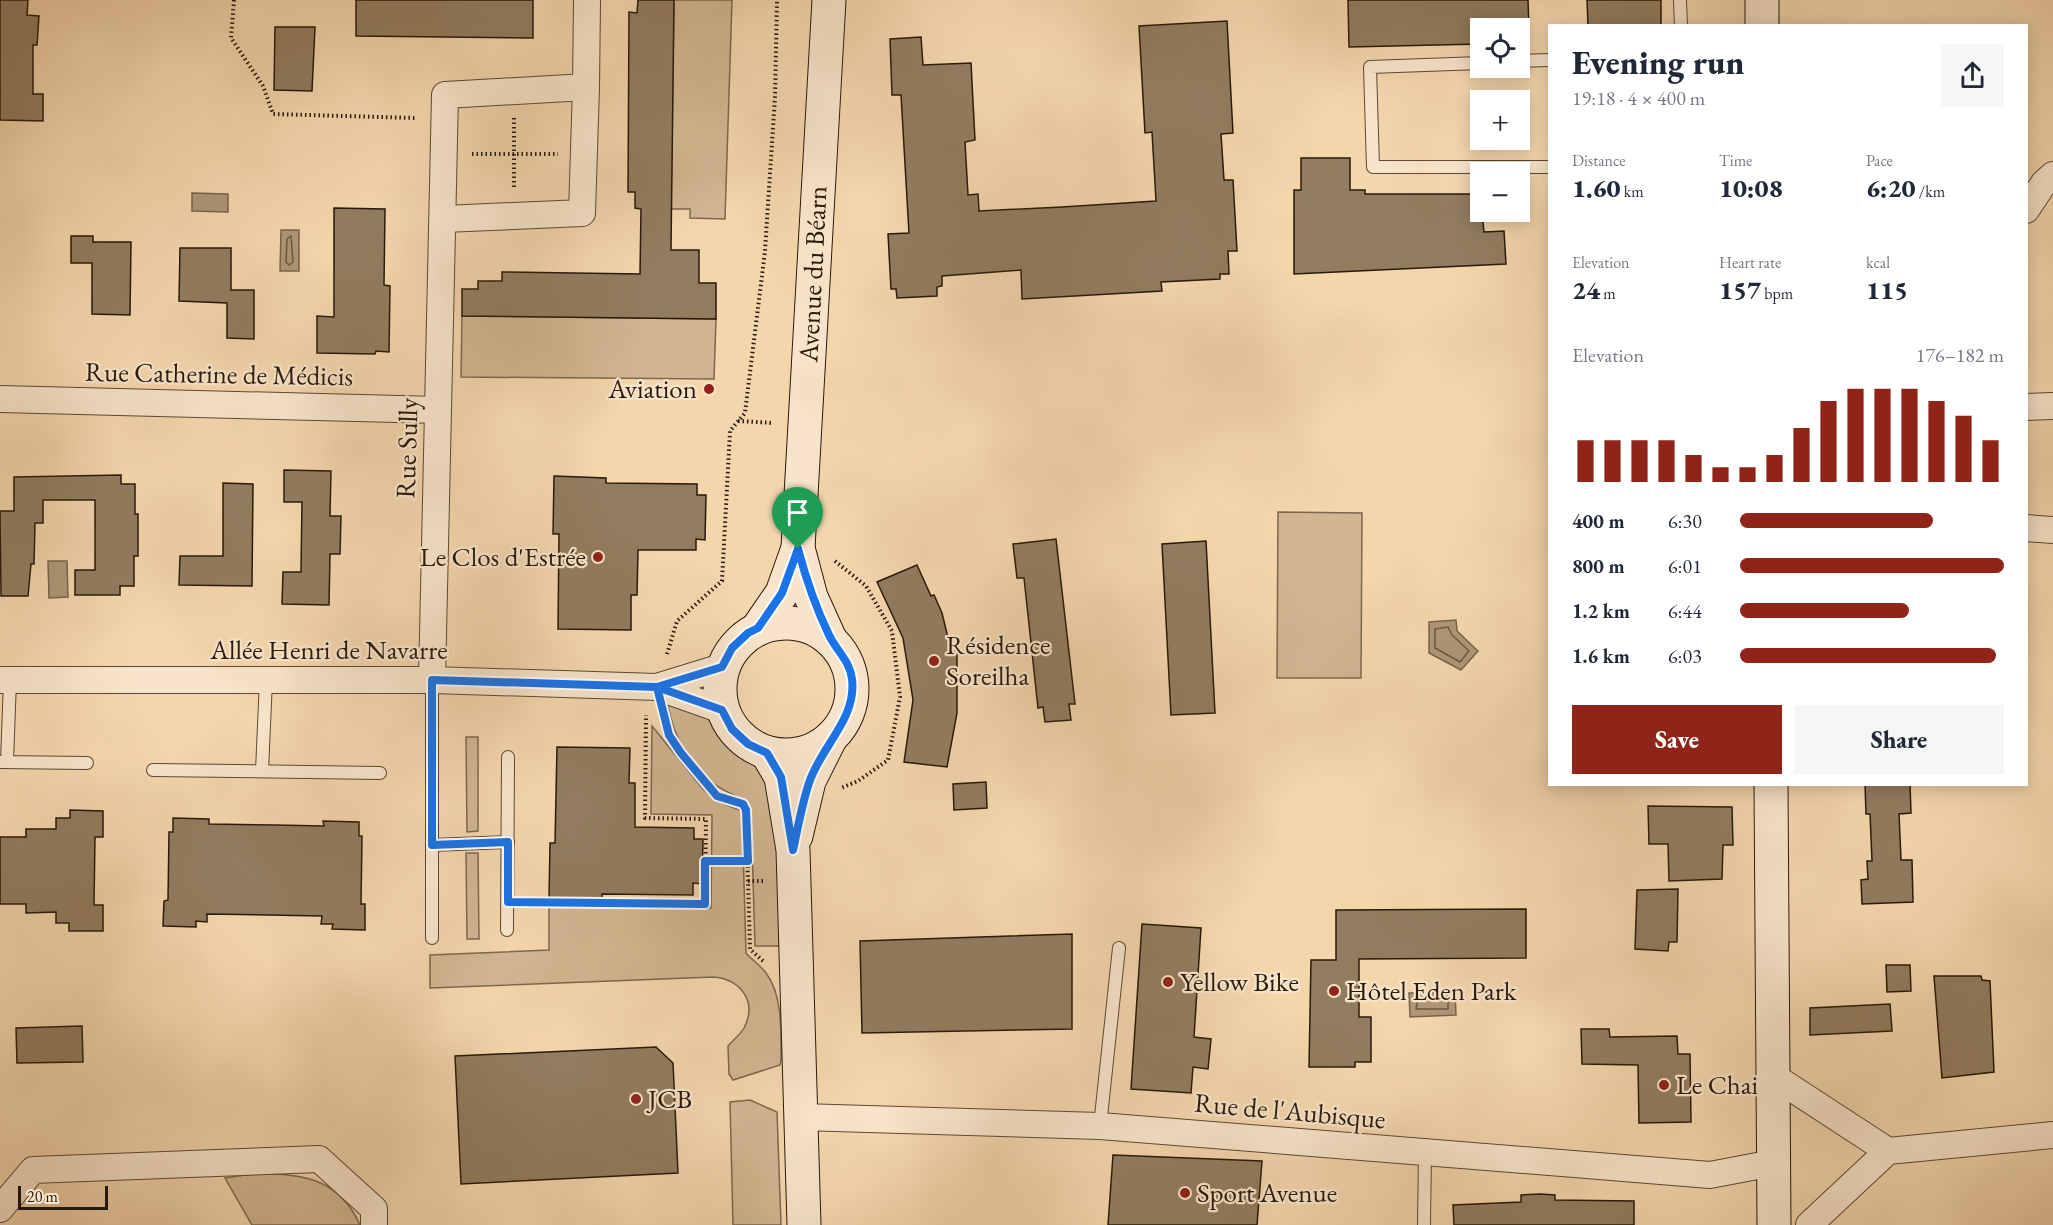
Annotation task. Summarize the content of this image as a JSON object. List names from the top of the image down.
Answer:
{
  "streets": {
    "street": [
      "Avenue du Béarn",
      "Rue Catherine de Médicis",
      "Rue Sully",
      "Allée Henri de Navarre",
      "Rue de l'Aubisque"
    ]
  },
  "crossings": [
    ["Avenue du Béarn", "Allée Henri de Navarre"],
    ["Rue Catherine de Médicis", "Rue Sully"],
    ["Rue Sully", "Allée Henri de Navarre"]
  ],
  "places": [
    "Aviation",
    "Le Clos d'Estrée",
    "Résidence Soreilha",
    "Yellow Bike",
    "Hôtel Eden Park",
    "Le Chai",
    "JCB",
    "Sport Avenue"
  ],
  "scale_bar": "20 m",
  "page": {
    "map_buttons": ["+", "−"],
    "heading": ["Evening run", "19:18 · 4 × 400 m"],
    "stats": [
      ["Distance", "1.60 km"],
      ["Time", "10:08"],
      ["Pace", "6:20 /km"],
      ["Elevation", "24 m"],
      ["Heart rate", "157 bpm"],
      ["kcal", "115"]
    ],
    "chart": ["Elevation", "176–182 m"],
    "list": [
      {
        "name": "400 m",
        "note": "6:30"
      },
      {
        "name": "800 m",
        "note": "6:01"
      },
      {
        "name": "1.2 km",
        "note": "6:44"
      },
      {
        "name": "1.6 km",
        "note": "6:03"
      }
    ],
    "buttons": ["Save", "Share"],
    "scale": "20 m"
  }
}
